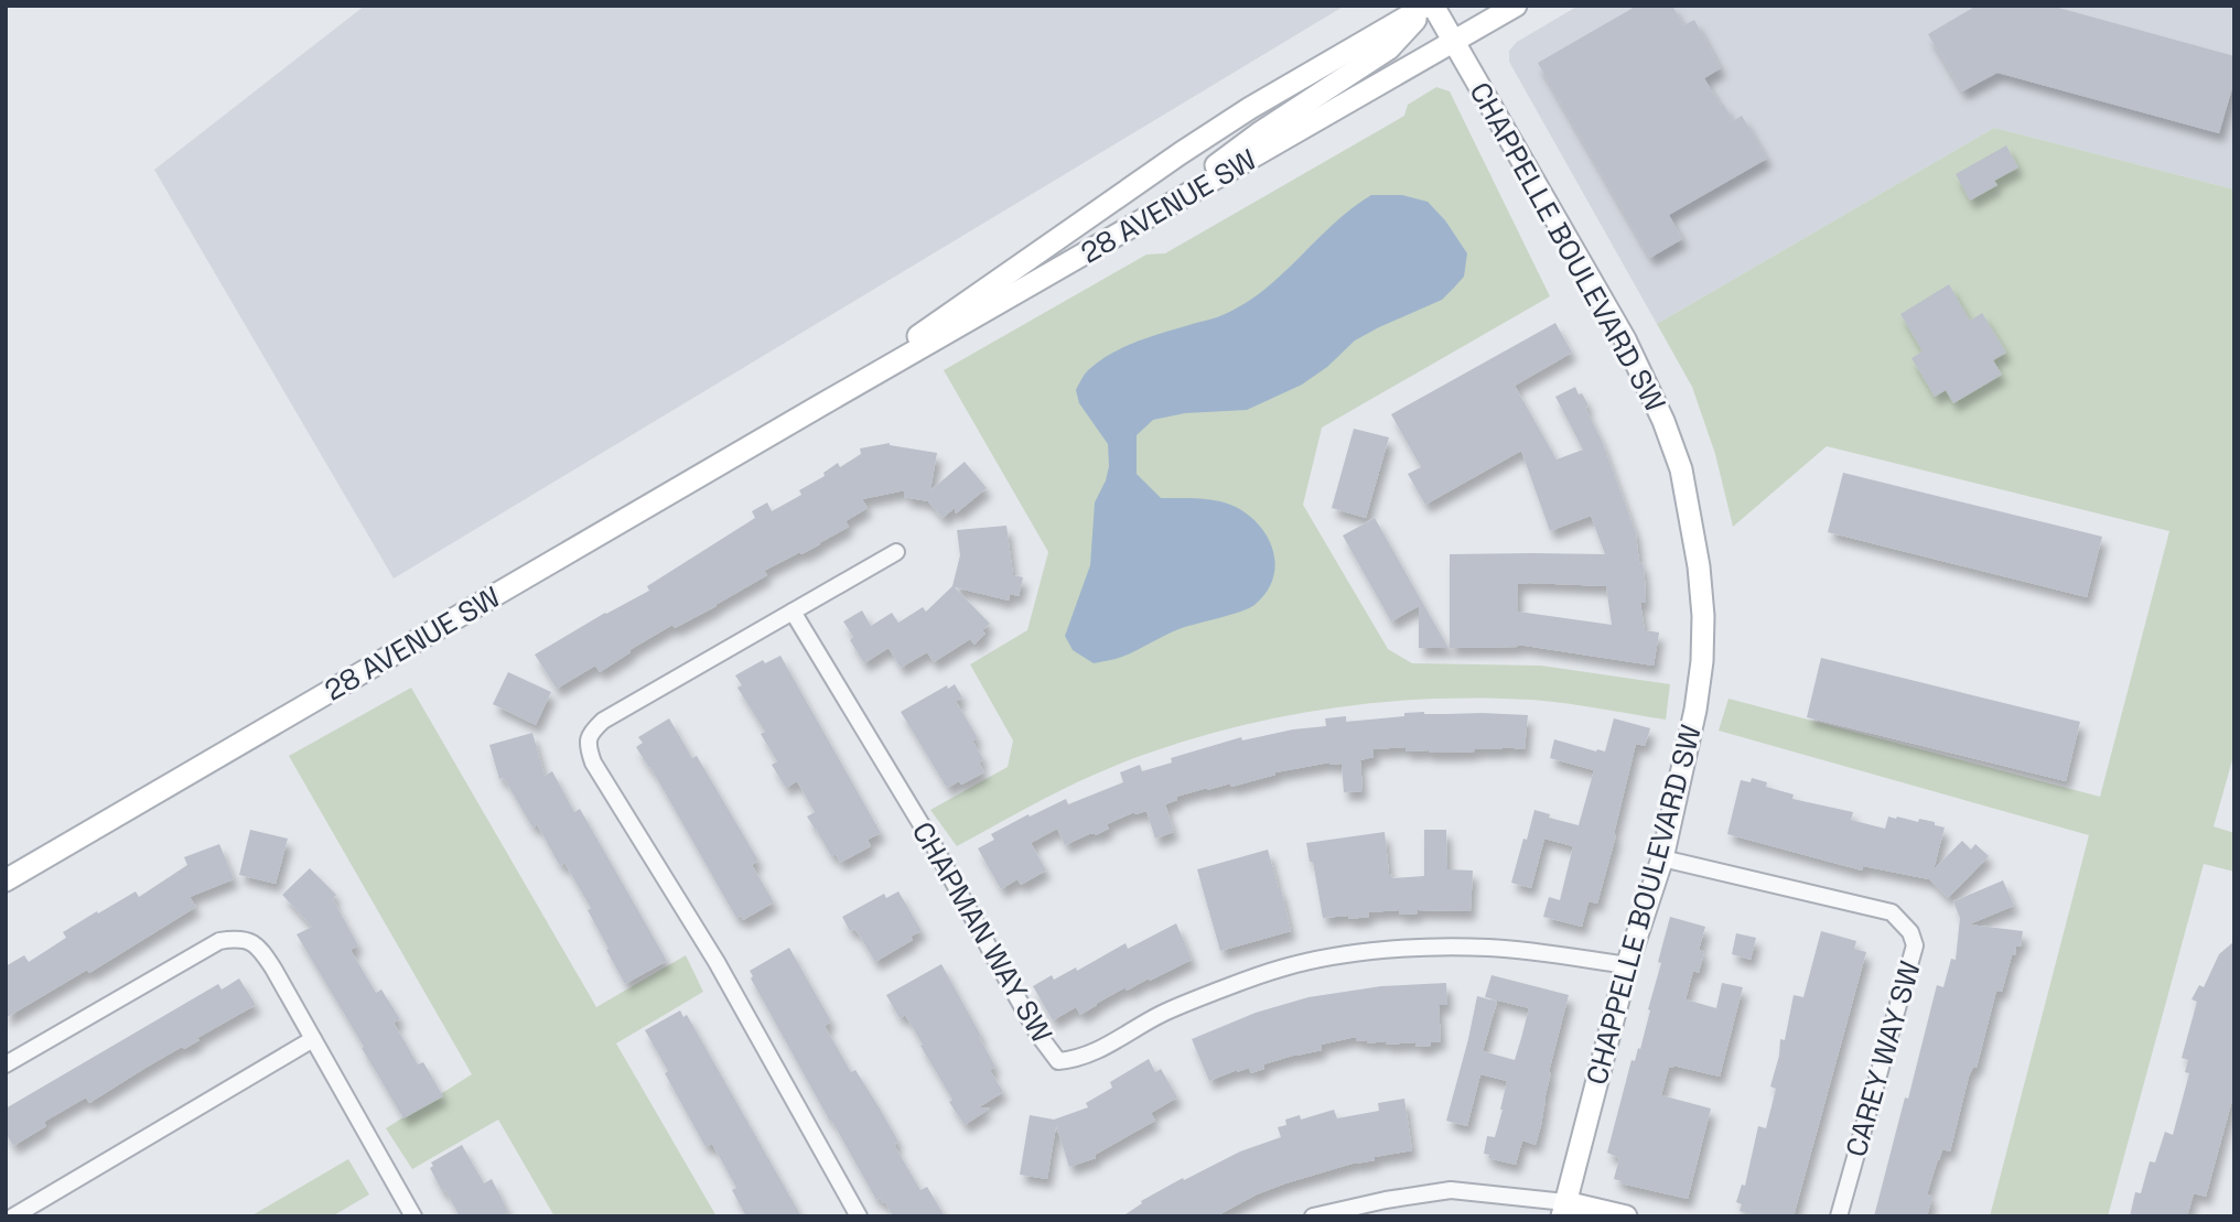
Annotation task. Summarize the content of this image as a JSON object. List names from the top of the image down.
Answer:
{
  "streets": {
    "main road": ["28 AVENUE SW", "CHAPPELLE BOULEVARD SW"],
    "street": ["CHAPMAN WAY SW", "CAREY WAY SW"]
  },
  "crossings": [
    ["28 AVENUE SW", "CHAPPELLE BOULEVARD SW"],
    ["CHAPPELLE BOULEVARD SW", "CHAPMAN WAY SW"],
    ["CHAPPELLE BOULEVARD SW", "CAREY WAY SW"]
  ]
}
